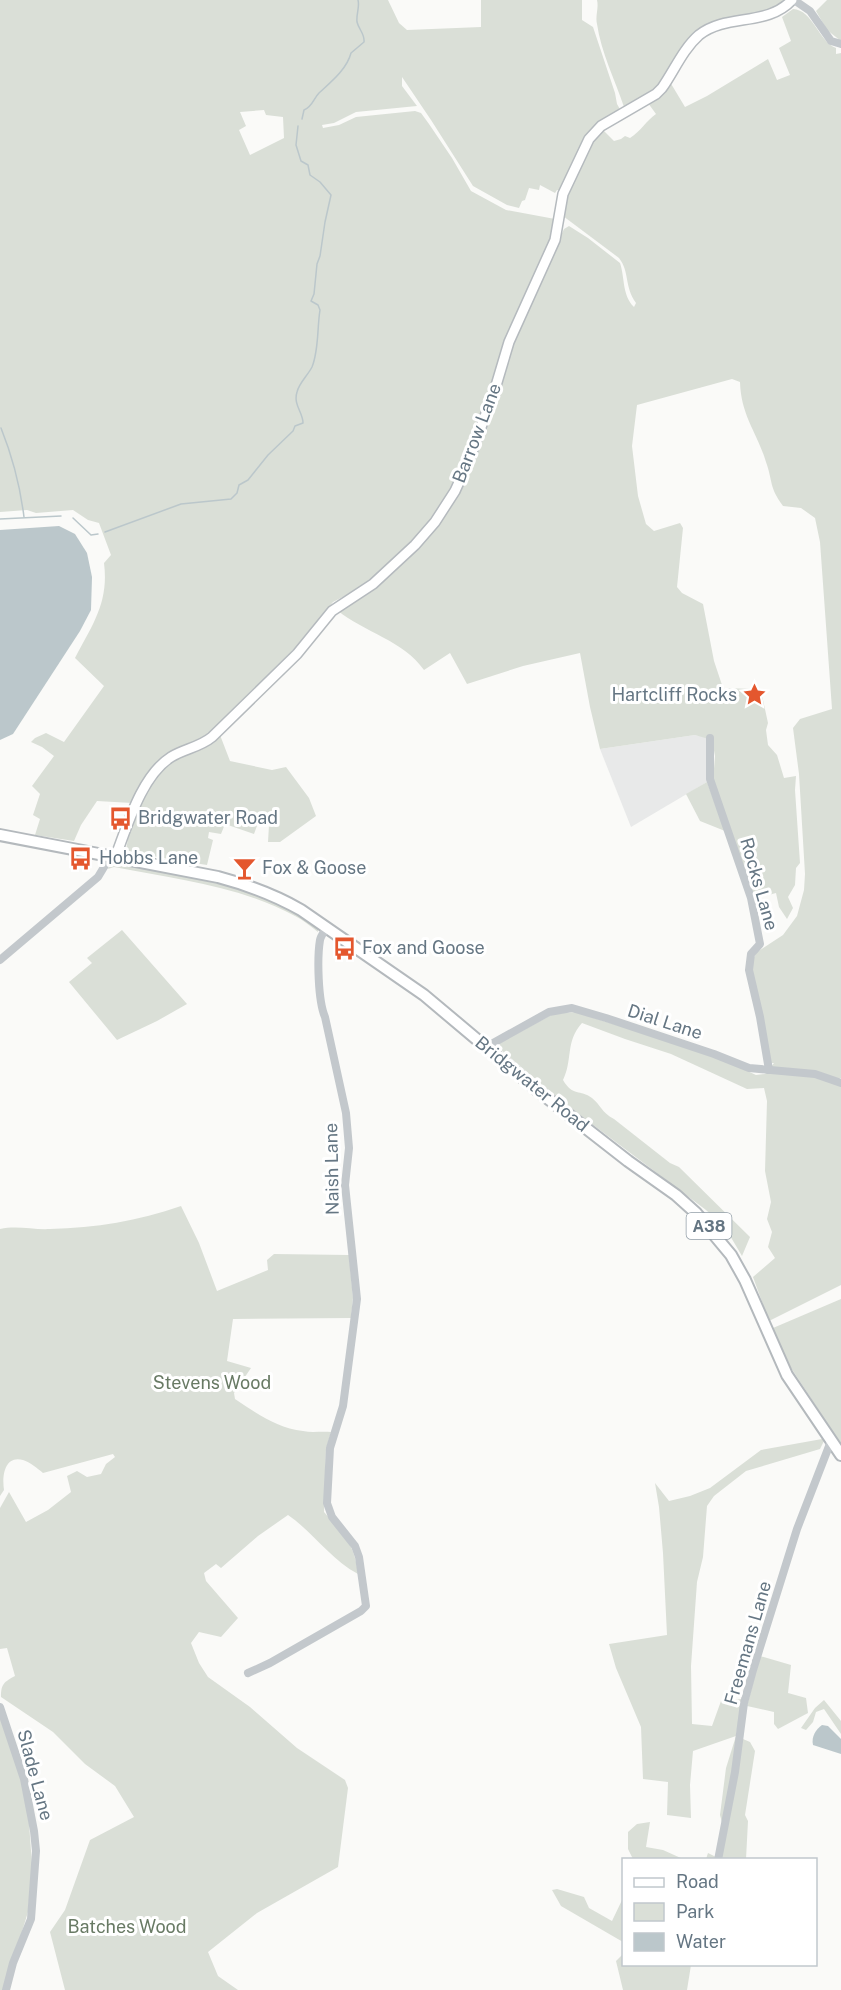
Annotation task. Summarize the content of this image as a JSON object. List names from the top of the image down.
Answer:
{
  "streets": {
    "highway": ["Bridgwater Road", "A38"],
    "main road": ["Barrow Lane"],
    "street": [
      "Rocks Lane",
      "Dial Lane",
      "Naish Lane",
      "Freemans Lane",
      "Slade Lane"
    ]
  },
  "crossings": [
    ["Barrow Lane", "Bridgwater Road"],
    ["Rocks Lane", "Dial Lane"],
    ["Dial Lane", "Bridgwater Road"],
    ["Bridgwater Road", "Naish Lane"],
    ["Bridgwater Road", "Freemans Lane"]
  ],
  "parks": ["Stevens Wood", "Batches Wood"],
  "places": {
    "place": ["Hartcliff Rocks"],
    "bus stop": ["Bridgwater Road", "Hobbs Lane", "Fox and Goose"],
    "bar": ["Fox & Goose"]
  },
  "legend": ["Road", "Park", "Water"]
}
